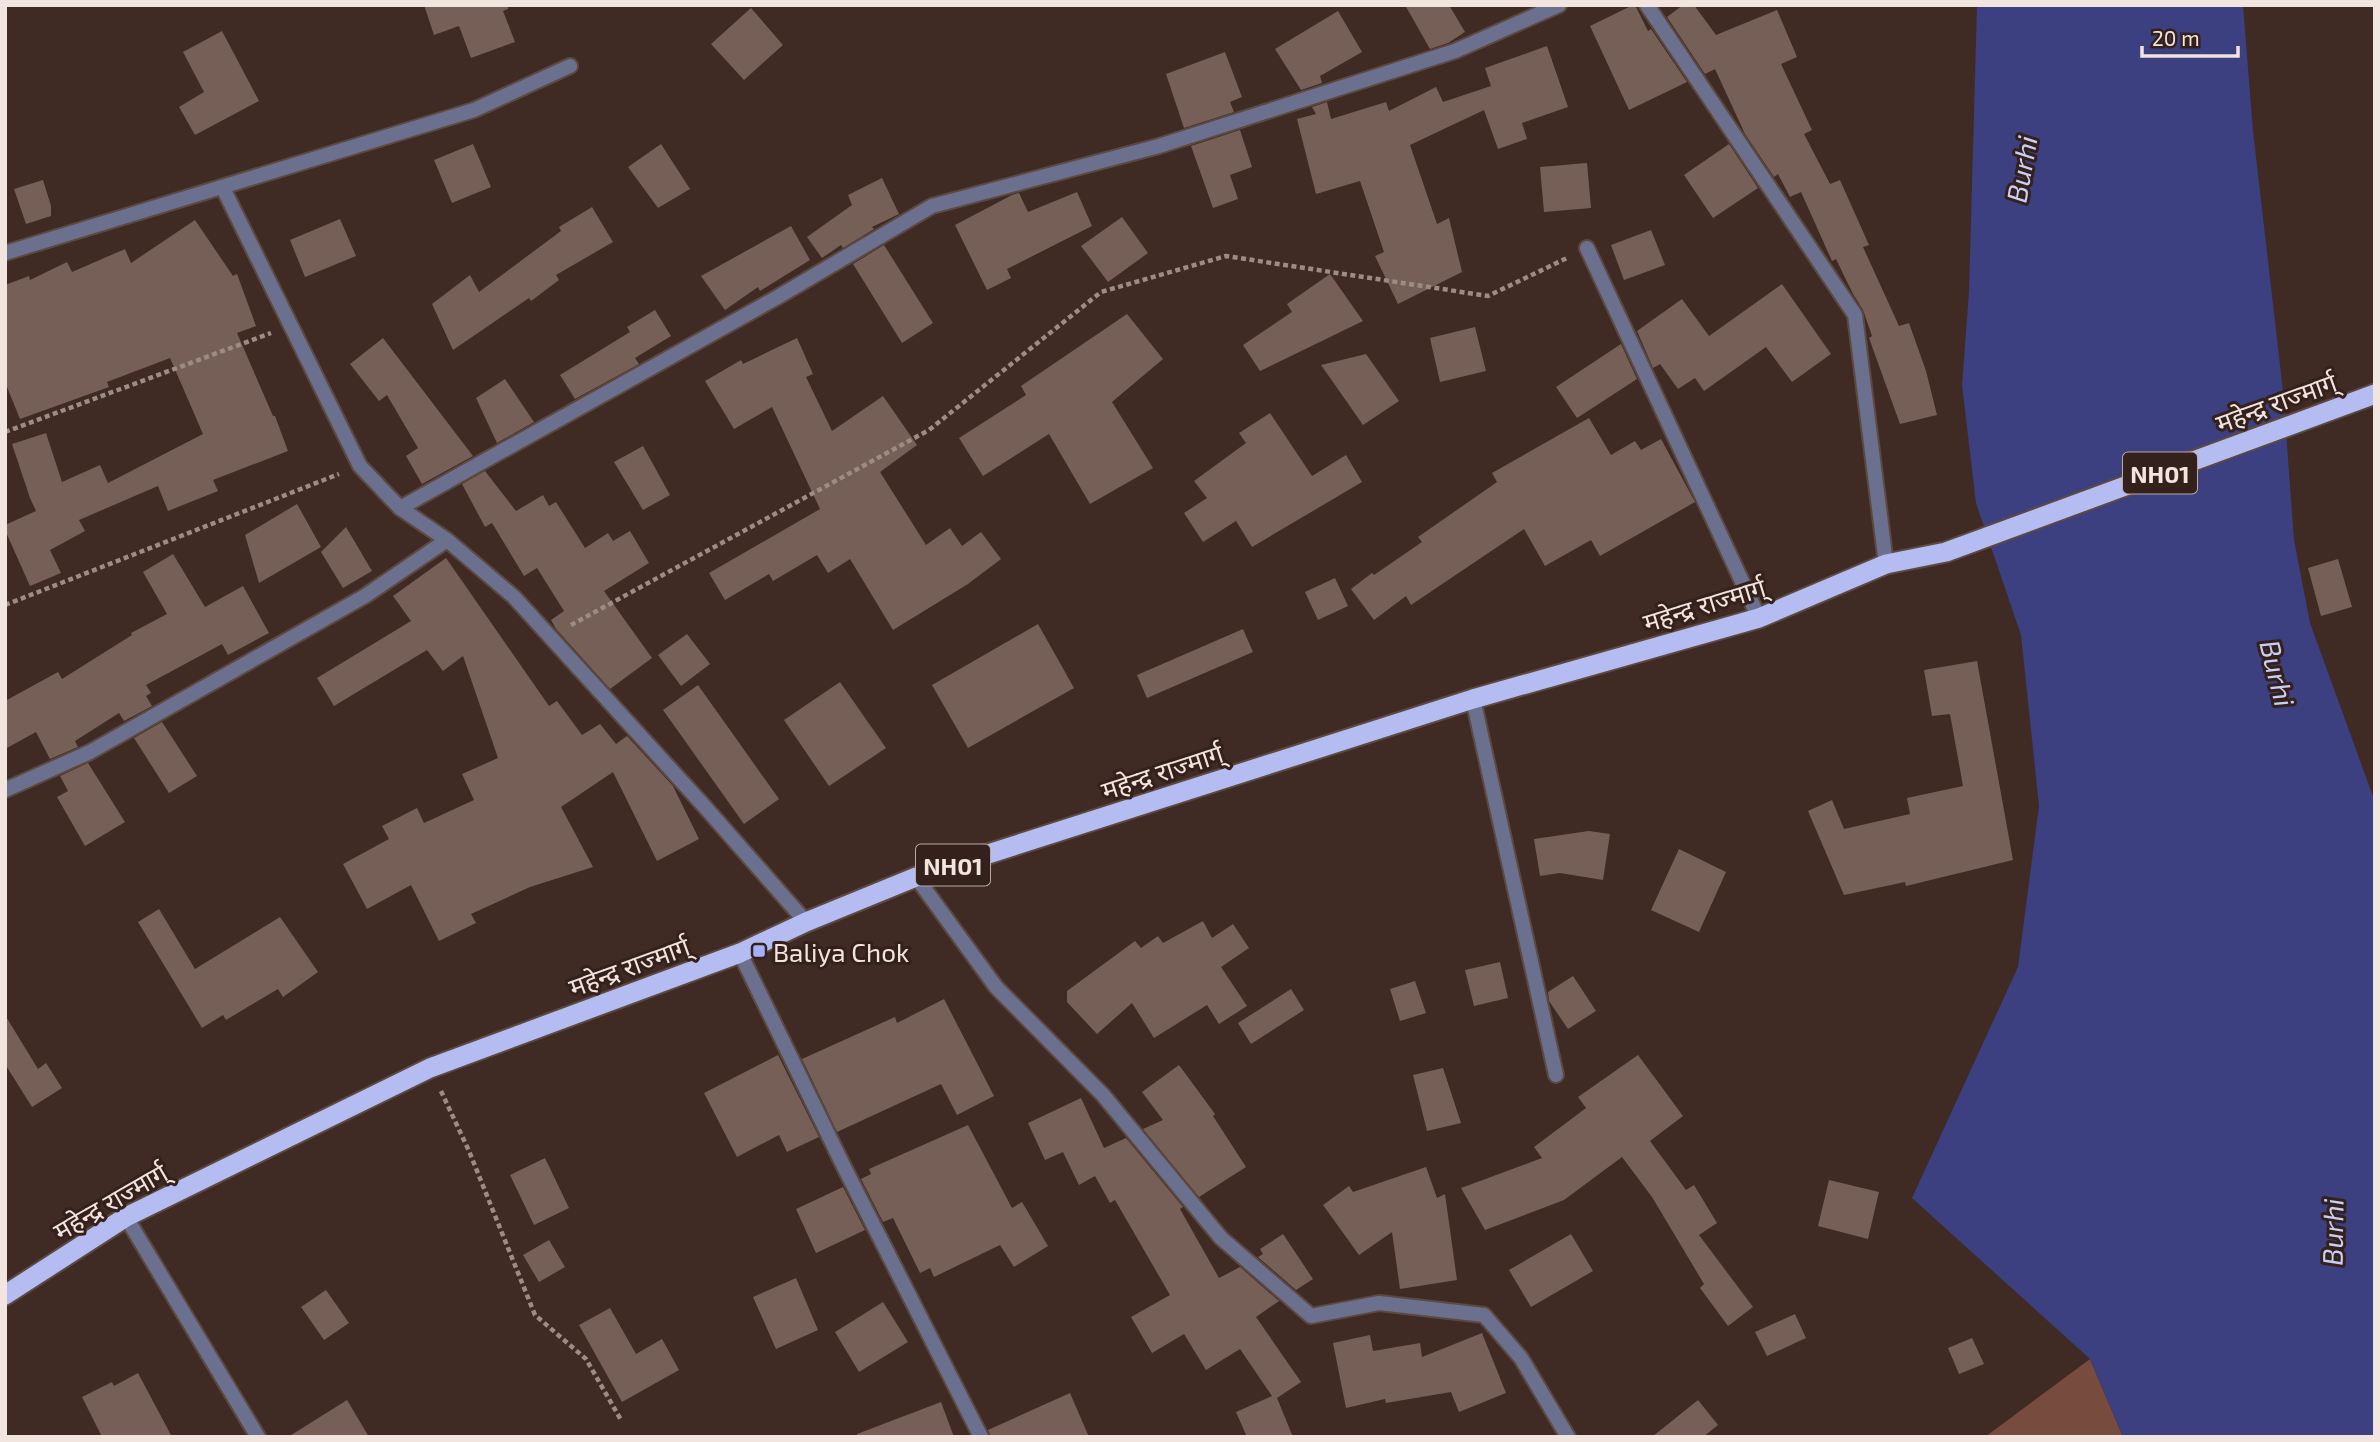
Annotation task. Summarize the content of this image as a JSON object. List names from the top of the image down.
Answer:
{
  "streets": {
    "highway": ["महेन्द्र राज्मार्ग्", "NH01"]
  },
  "water": ["Burhi"],
  "places": {
    "transit": ["Baliya Chok"]
  },
  "scale_bar": "20 m"
}
